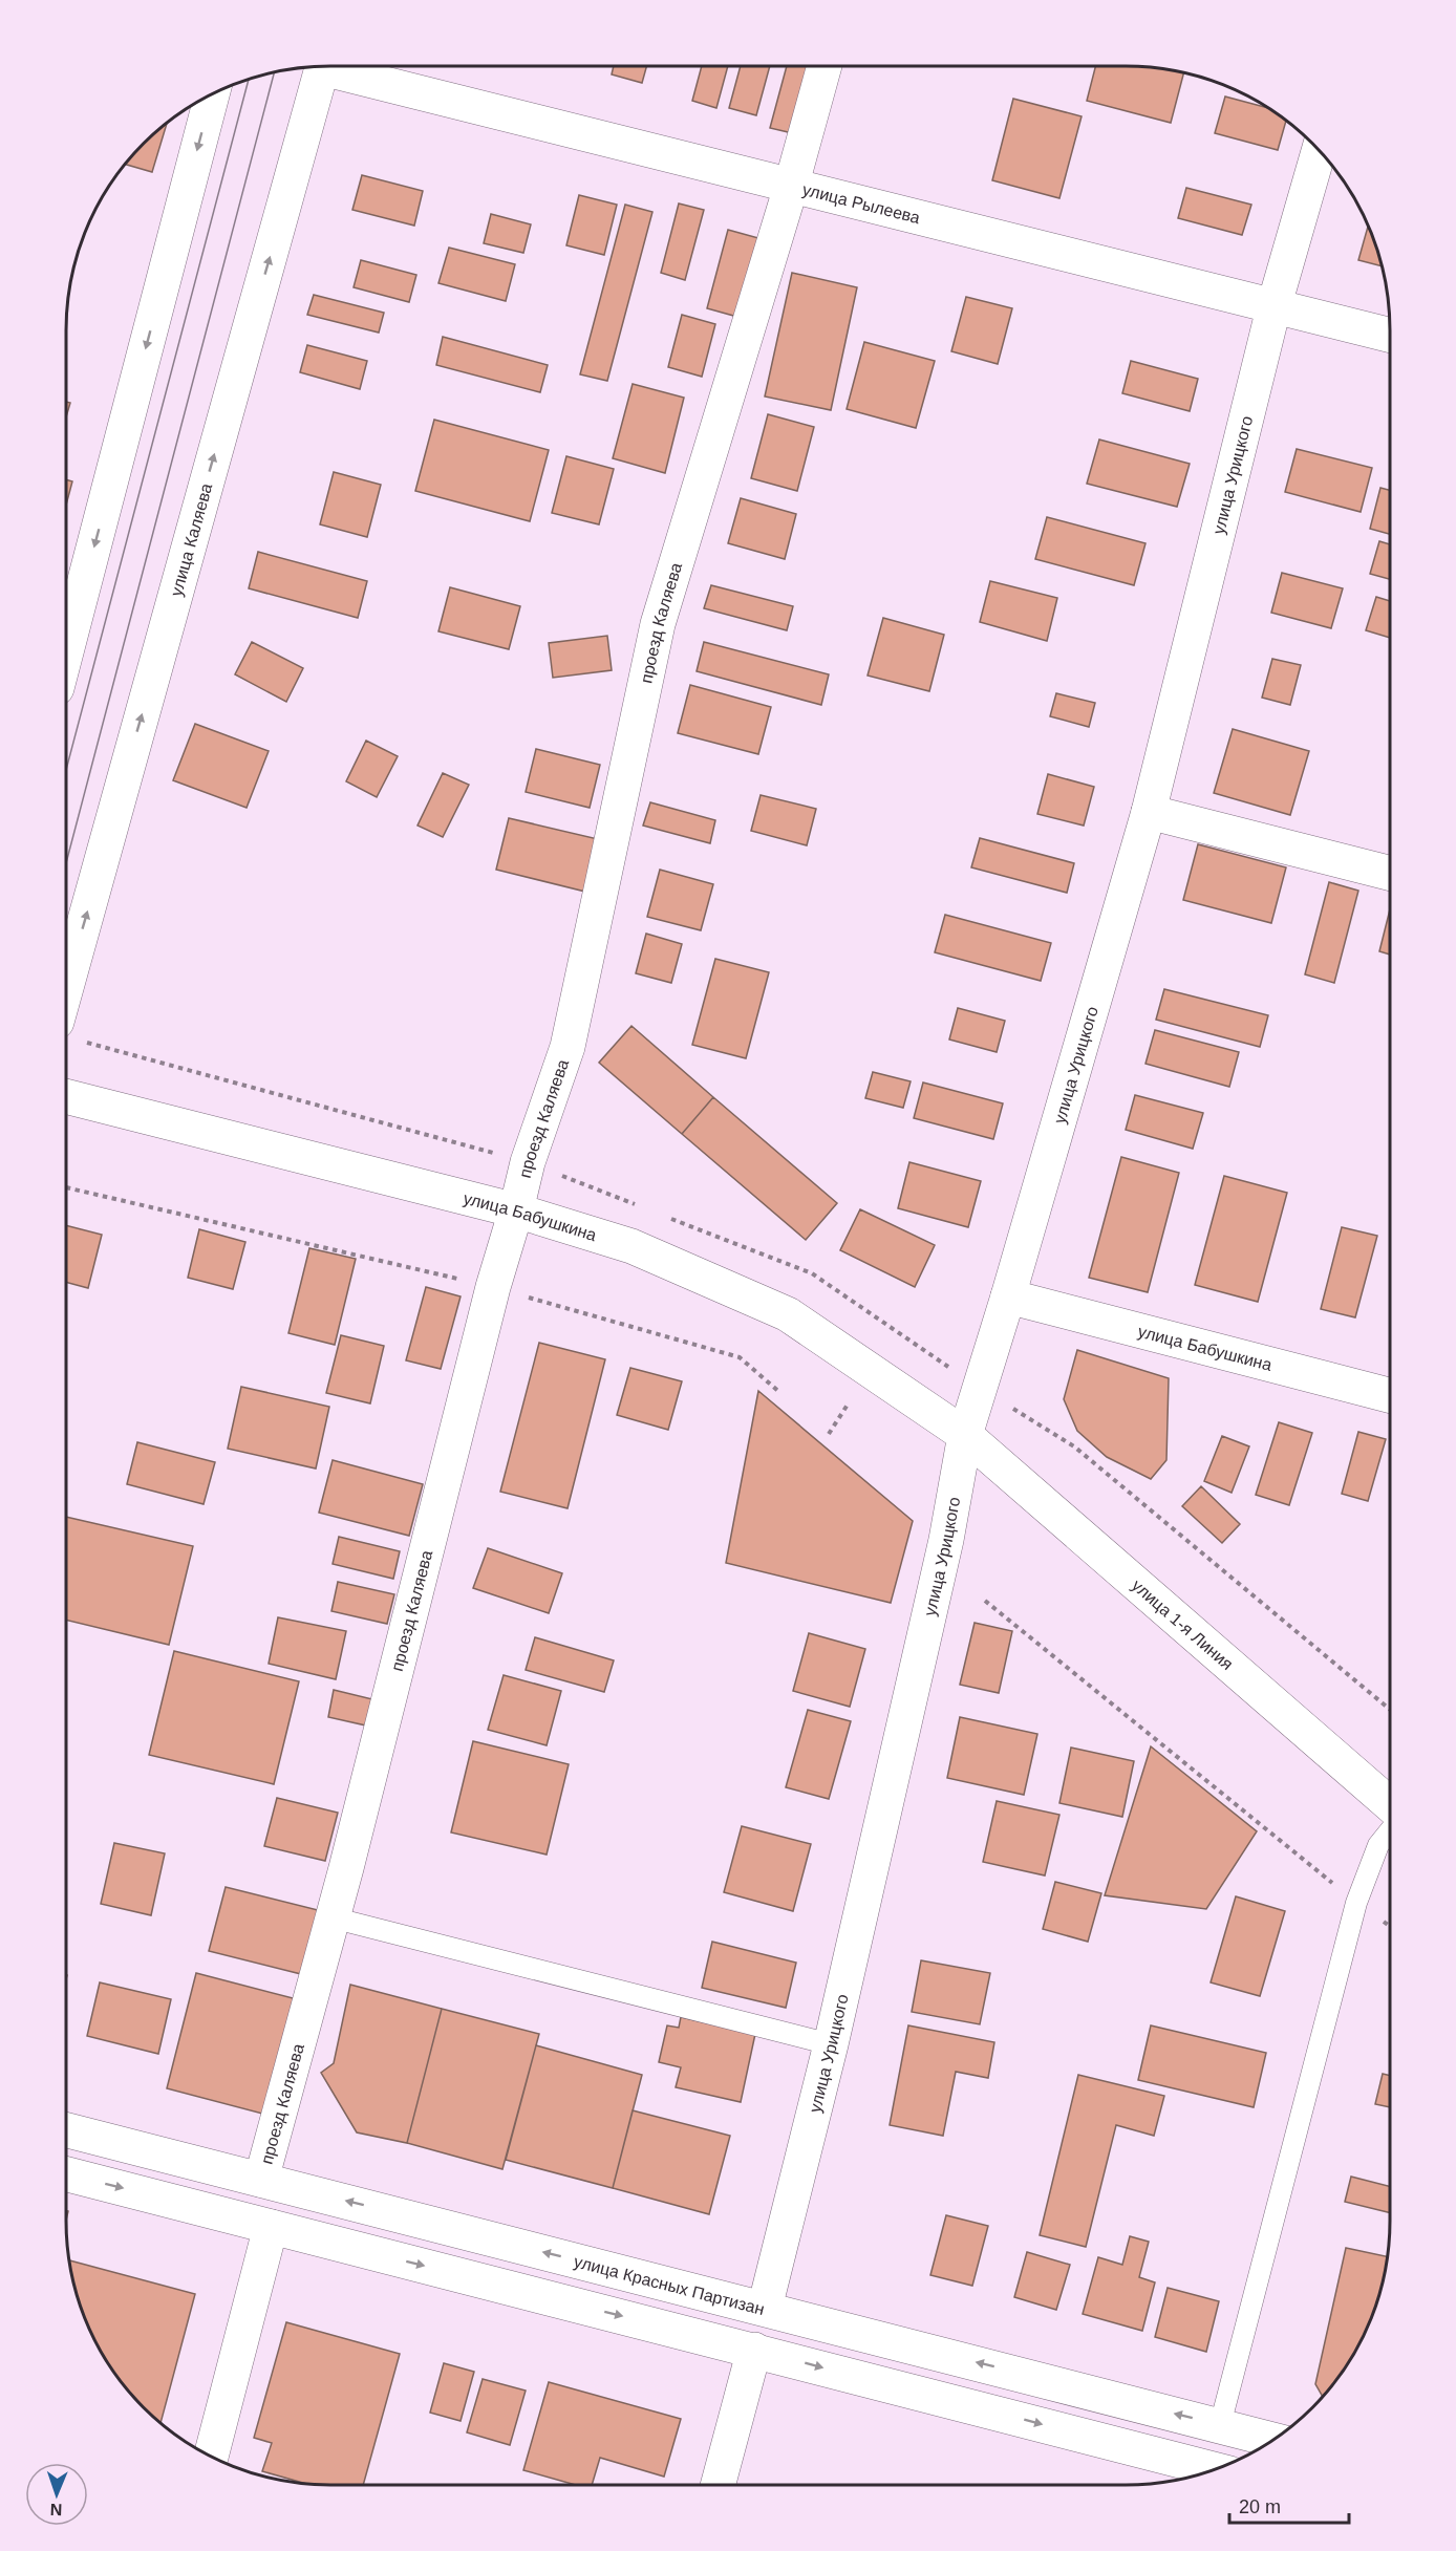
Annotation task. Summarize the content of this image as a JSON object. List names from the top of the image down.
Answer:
{
  "streets": {
    "main road": [
      "улица Рылеева",
      "улица Урицкого",
      "улица Каляева",
      "проезд Каляева",
      "улица Бабушкина",
      "улица 1-я Линия",
      "улица Красных Партизан"
    ]
  },
  "crossings": [
    ["улица Рылеева", "улица Урицкого"],
    ["улица Рылеева", "проезд Каляева"],
    ["улица Урицкого", "улица Бабушкина"],
    ["улица Урицкого", "улица 1-я Линия"],
    ["улица Урицкого", "улица Красных Партизан"],
    ["проезд Каляева", "улица Бабушкина"],
    ["проезд Каляева", "улица Красных Партизан"],
    ["улица Бабушкина", "улица 1-я Линия"]
  ],
  "scale_bar": "20 m",
  "north": "bottom"
}
